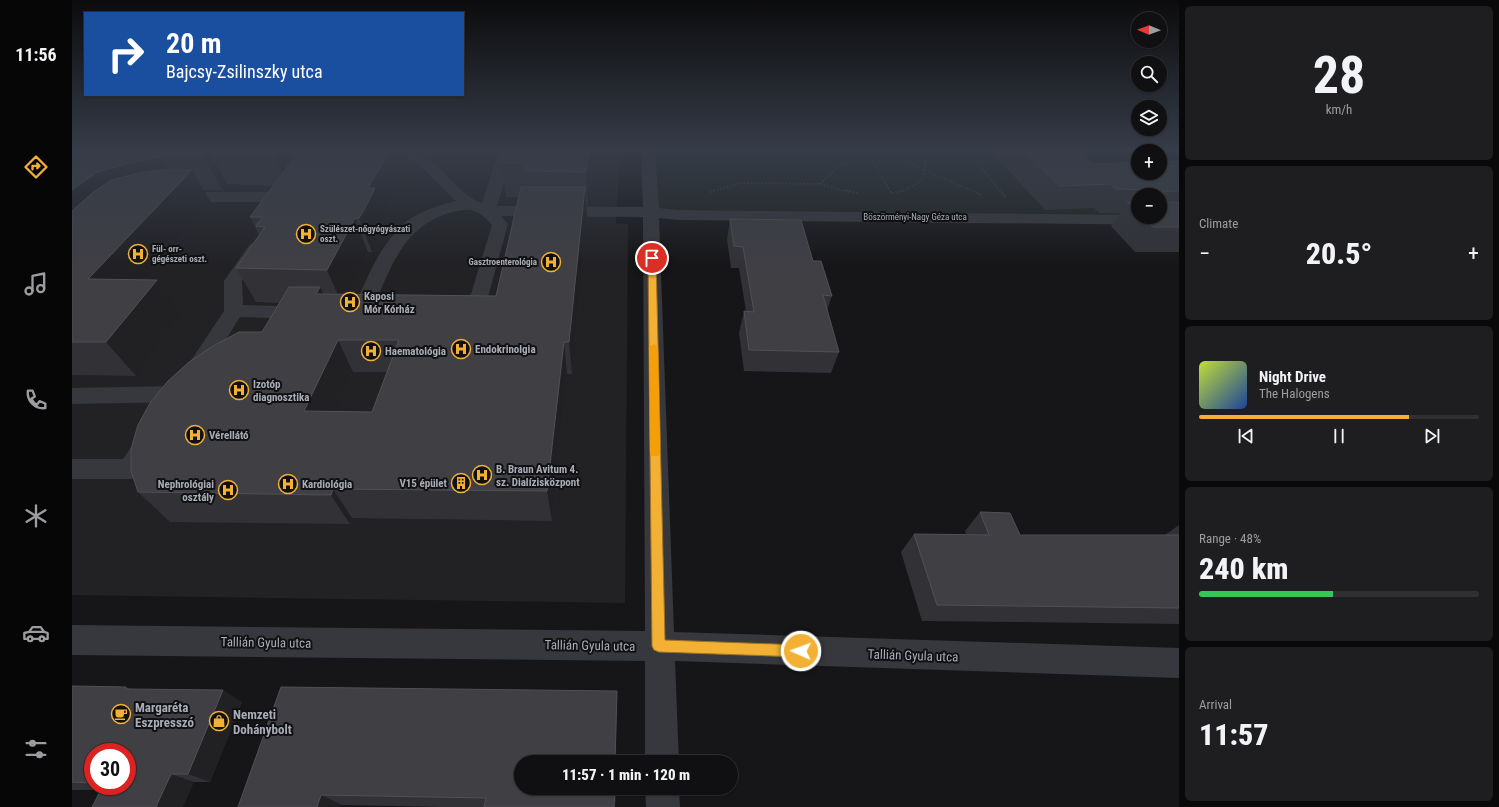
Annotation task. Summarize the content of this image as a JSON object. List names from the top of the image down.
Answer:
{
  "streets": {
    "street": ["Böszörményi-Nagy Géza utca", "Tallián Gyula utca"]
  },
  "places": {
    "hospital": [
      "Szülészet-nőgyógyászati oszt.",
      "Fül- orr- gégészeti oszt.",
      "Gasztroenterológia",
      "Kaposi Mór Kórház",
      "Endokrinolgia",
      "Haematológia",
      "Izotóp diagnosztika",
      "Vérellátó",
      "B. Braun Avitum 4. sz. Dialízisközpont",
      "Kardiológia",
      "Nephrológiai osztály"
    ],
    "building": ["V15 épület"],
    "cafe": ["Margaréta Eszpresszó"],
    "shop": ["Nemzeti Dohánybolt"]
  },
  "north": "left",
  "page": {
    "tabs": "11:56",
    "tile": [
      ["28", "km/h"],
      "Climate",
      ["Range · 48%", "240 km"],
      ["Arrival", "11:57"]
    ],
    "map_buttons": ["+", "−"],
    "turn": ["20 m", "Bajcsy-Zsilinszky utca"],
    "heat": ["−", "20.5°", "+"],
    "song": ["Night Drive", "The Halogens"],
    "limit": "30",
    "trip": "11:57 · 1 min · 120 m"
  }
}
